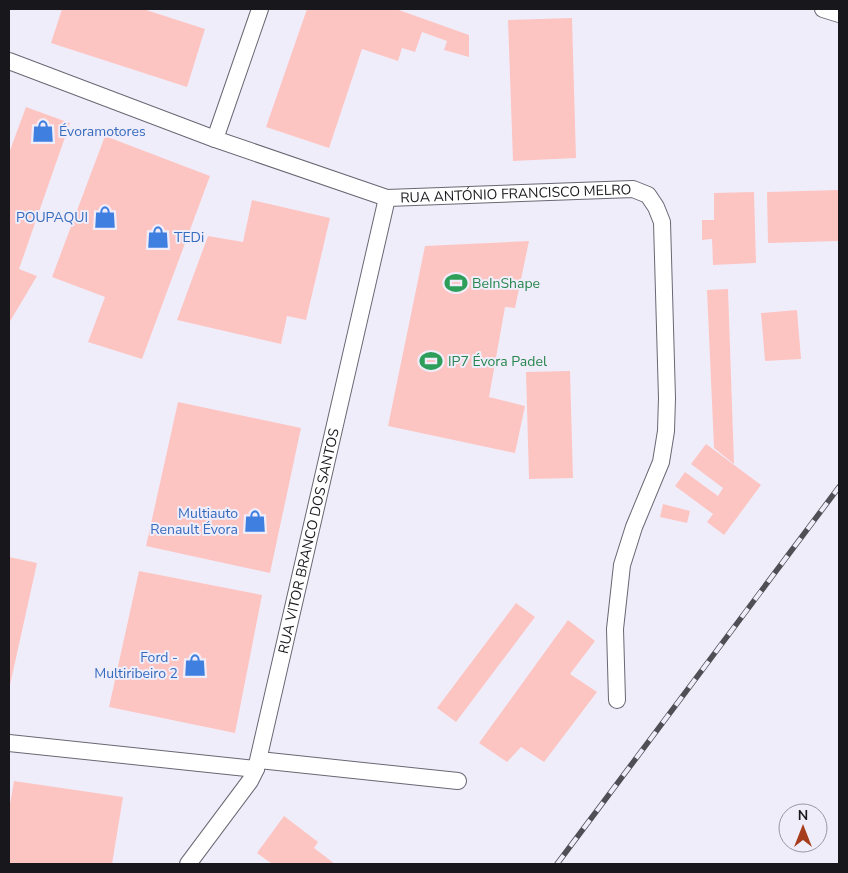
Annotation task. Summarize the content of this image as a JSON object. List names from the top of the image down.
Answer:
{
  "streets": {
    "street": ["RUA ANTÓNIO FRANCISCO MELRO", "RUA VITOR BRANCO DOS SANTOS"]
  },
  "crossings": [
    ["RUA ANTÓNIO FRANCISCO MELRO", "RUA VITOR BRANCO DOS SANTOS"]
  ],
  "places": {
    "shop": [
      "Évoramotores",
      "POUPAQUI",
      "TEDi",
      "Multiauto Renault Évora",
      "Ford - Multiribeiro 2"
    ],
    "sports": ["BeInShape", "IP7 Évora Padel"]
  },
  "north": "top"
}
